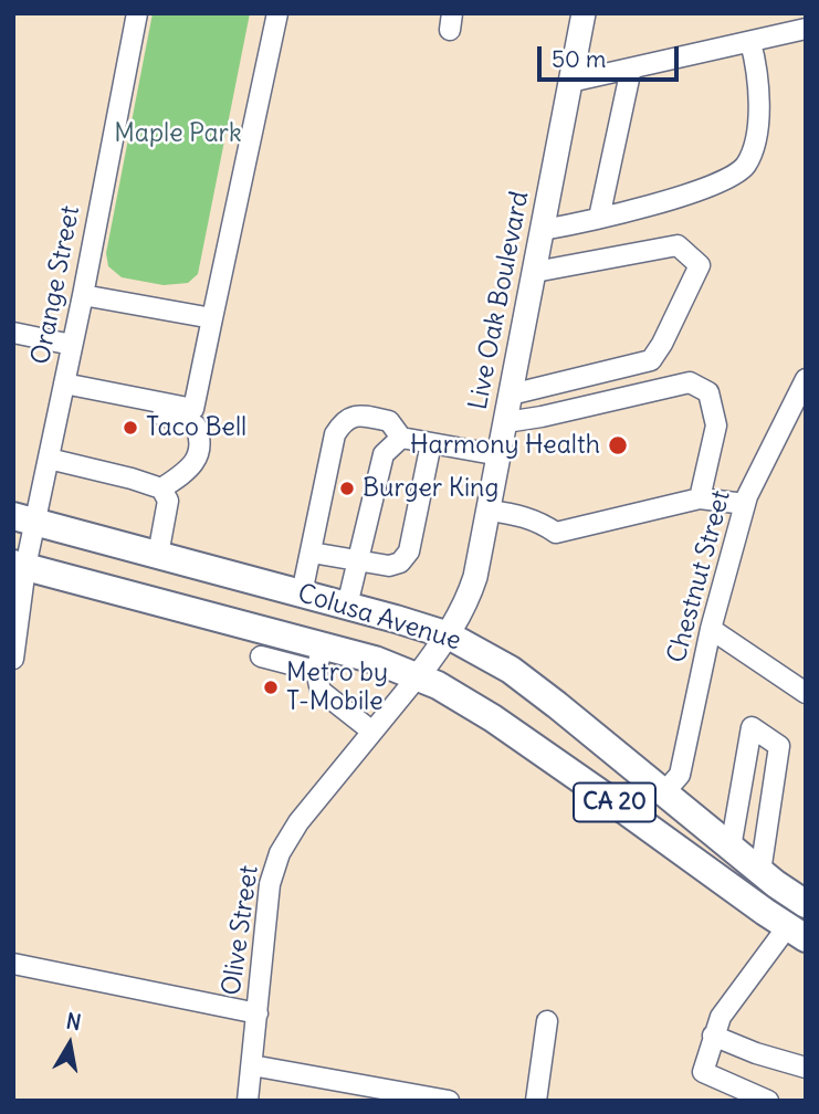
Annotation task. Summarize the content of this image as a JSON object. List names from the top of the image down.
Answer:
{
  "streets": {
    "highway": ["Colusa Avenue", "CA 20"],
    "main road": ["Live Oak Boulevard"],
    "street": ["Orange Street", "Chestnut Street", "Olive Street"]
  },
  "crossings": [
    ["Orange Street", "Colusa Avenue"],
    ["Live Oak Boulevard", "Colusa Avenue"],
    ["Live Oak Boulevard", "Olive Street"],
    ["Chestnut Street", "Colusa Avenue"],
    ["Colusa Avenue", "Olive Street"]
  ],
  "parks": ["Maple Park"],
  "places": [
    "Taco Bell",
    "Harmony Health",
    "Burger King",
    "Metro by T-Mobile"
  ],
  "scale_bar": "50 m",
  "north": "top"
}
